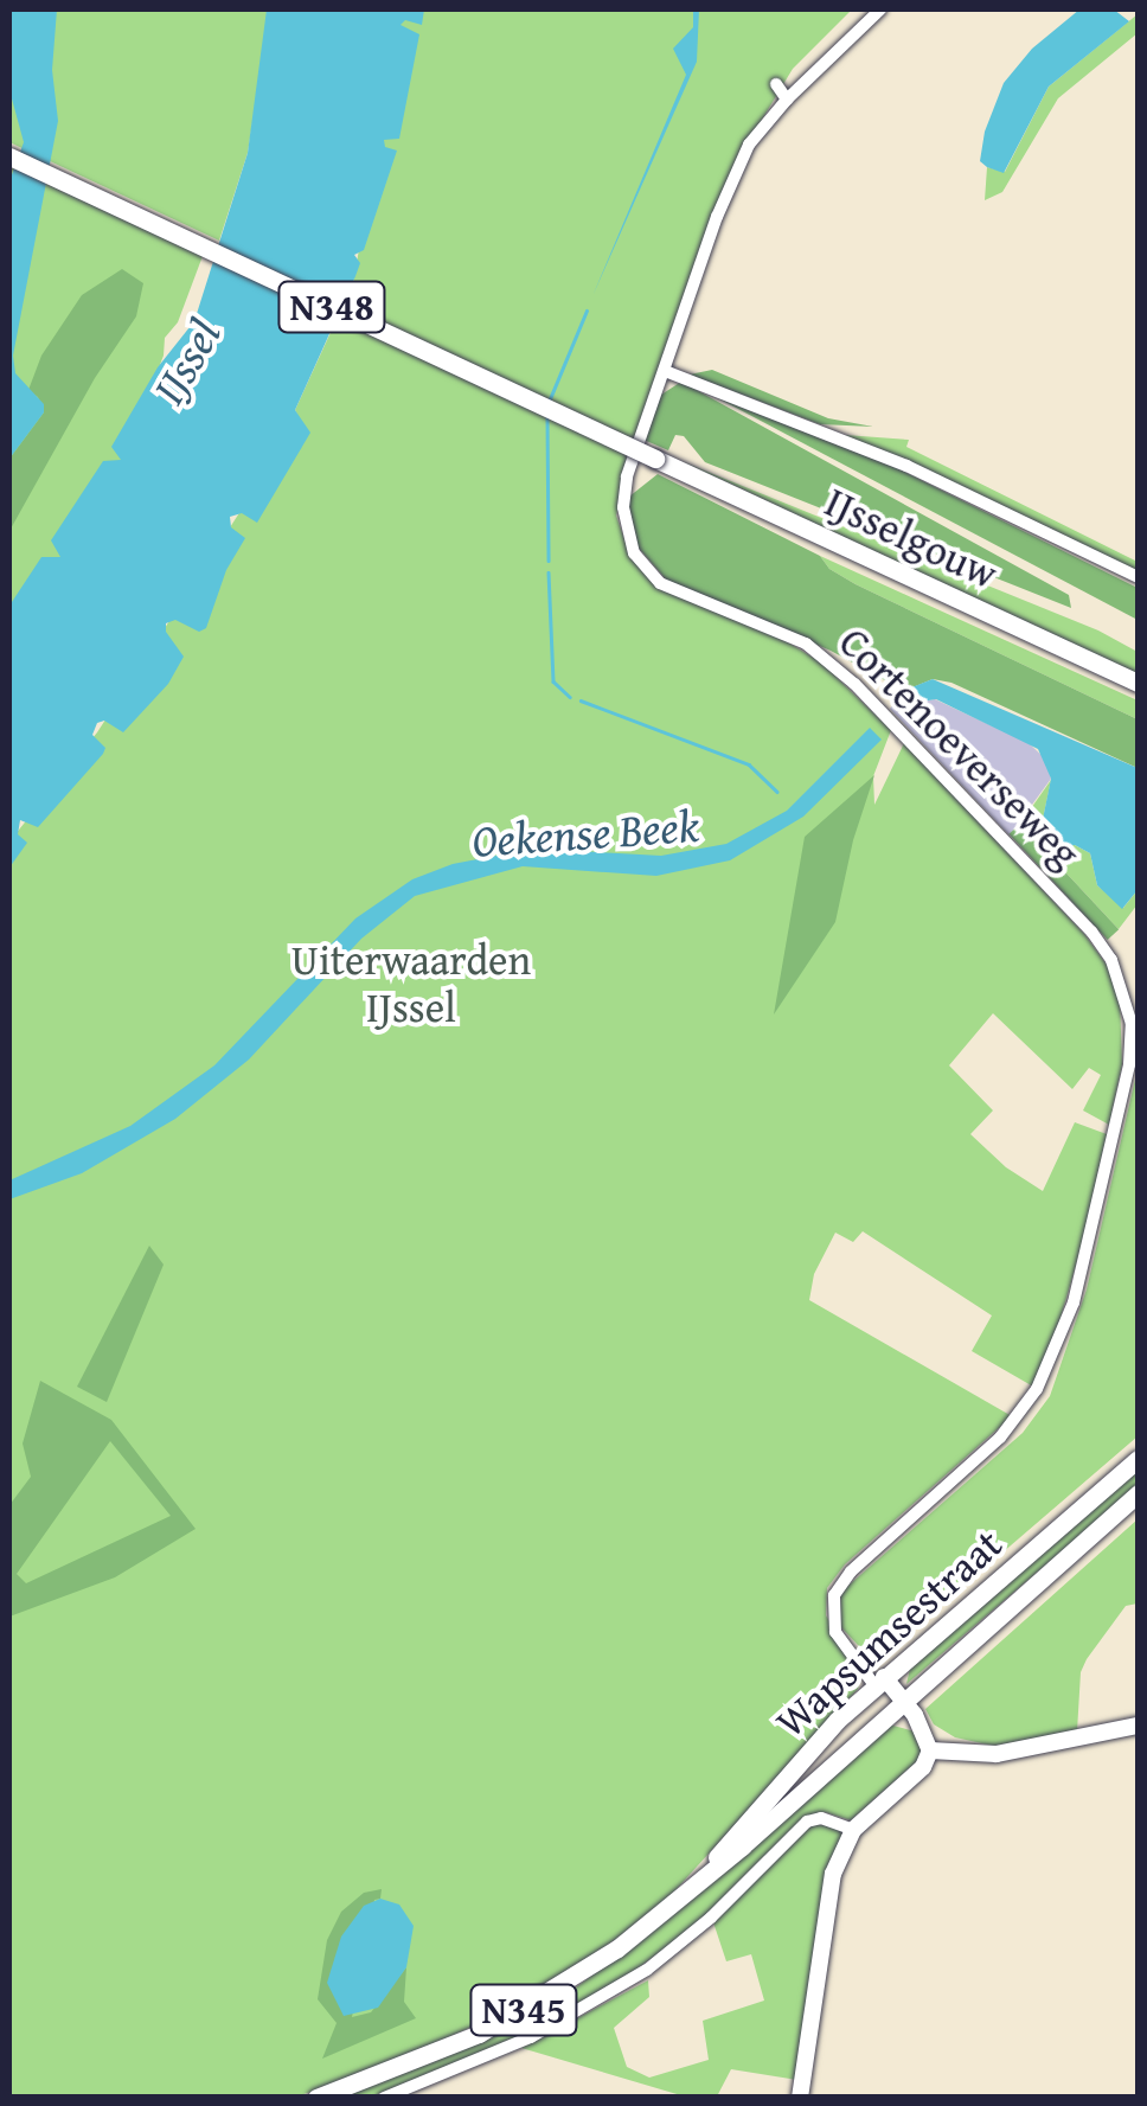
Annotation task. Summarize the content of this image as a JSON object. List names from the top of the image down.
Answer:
{
  "streets": {
    "main road": [
      "N348",
      "IJsselgouw",
      "Wapsumsestraat",
      "N345"
    ],
    "street": ["Cortenoeverseweg"]
  },
  "crossings": [
    ["Cortenoeverseweg", "Wapsumsestraat"]
  ],
  "water": ["IJssel", "Oekense Beek"],
  "parks": ["Uiterwaarden IJssel"]
}
